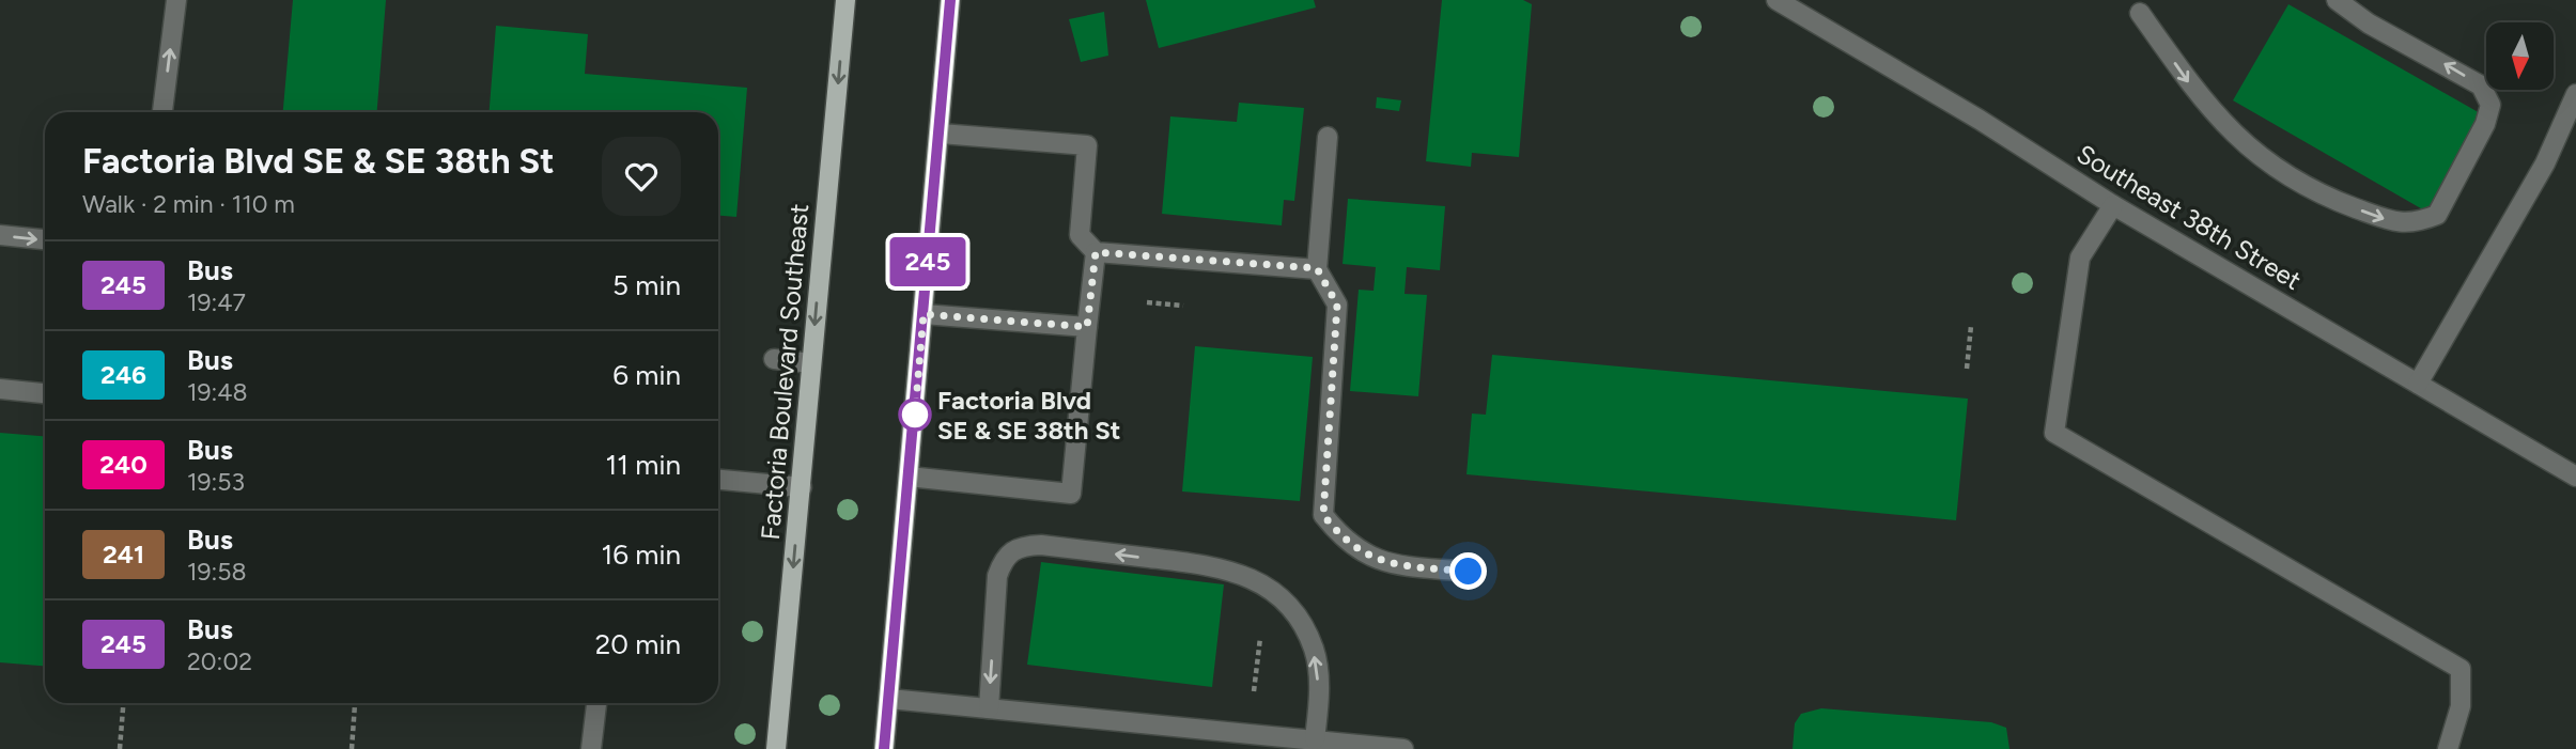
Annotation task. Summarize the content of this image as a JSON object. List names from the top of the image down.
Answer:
{
  "streets": {
    "main road": ["Factoria Boulevard Southeast"],
    "street": ["Southeast 38th Street"]
  },
  "places": ["Factoria Blvd SE & SE 38th St"],
  "lines": ["bus line 245"],
  "north": "bottom",
  "page": {
    "on_map": "245",
    "heading": ["Factoria Blvd SE & SE 38th St", "Walk · 2 min · 110 m"],
    "list": [
      {
        "mark": "245",
        "name": "Bus",
        "note": "19:47",
        "value": "5 min"
      },
      {
        "mark": "246",
        "name": "Bus",
        "note": "19:48",
        "value": "6 min"
      },
      {
        "mark": "240",
        "name": "Bus",
        "note": "19:53",
        "value": "11 min"
      },
      {
        "mark": "241",
        "name": "Bus",
        "note": "19:58",
        "value": "16 min"
      },
      {
        "mark": "245",
        "name": "Bus",
        "note": "20:02",
        "value": "20 min"
      }
    ]
  }
}
